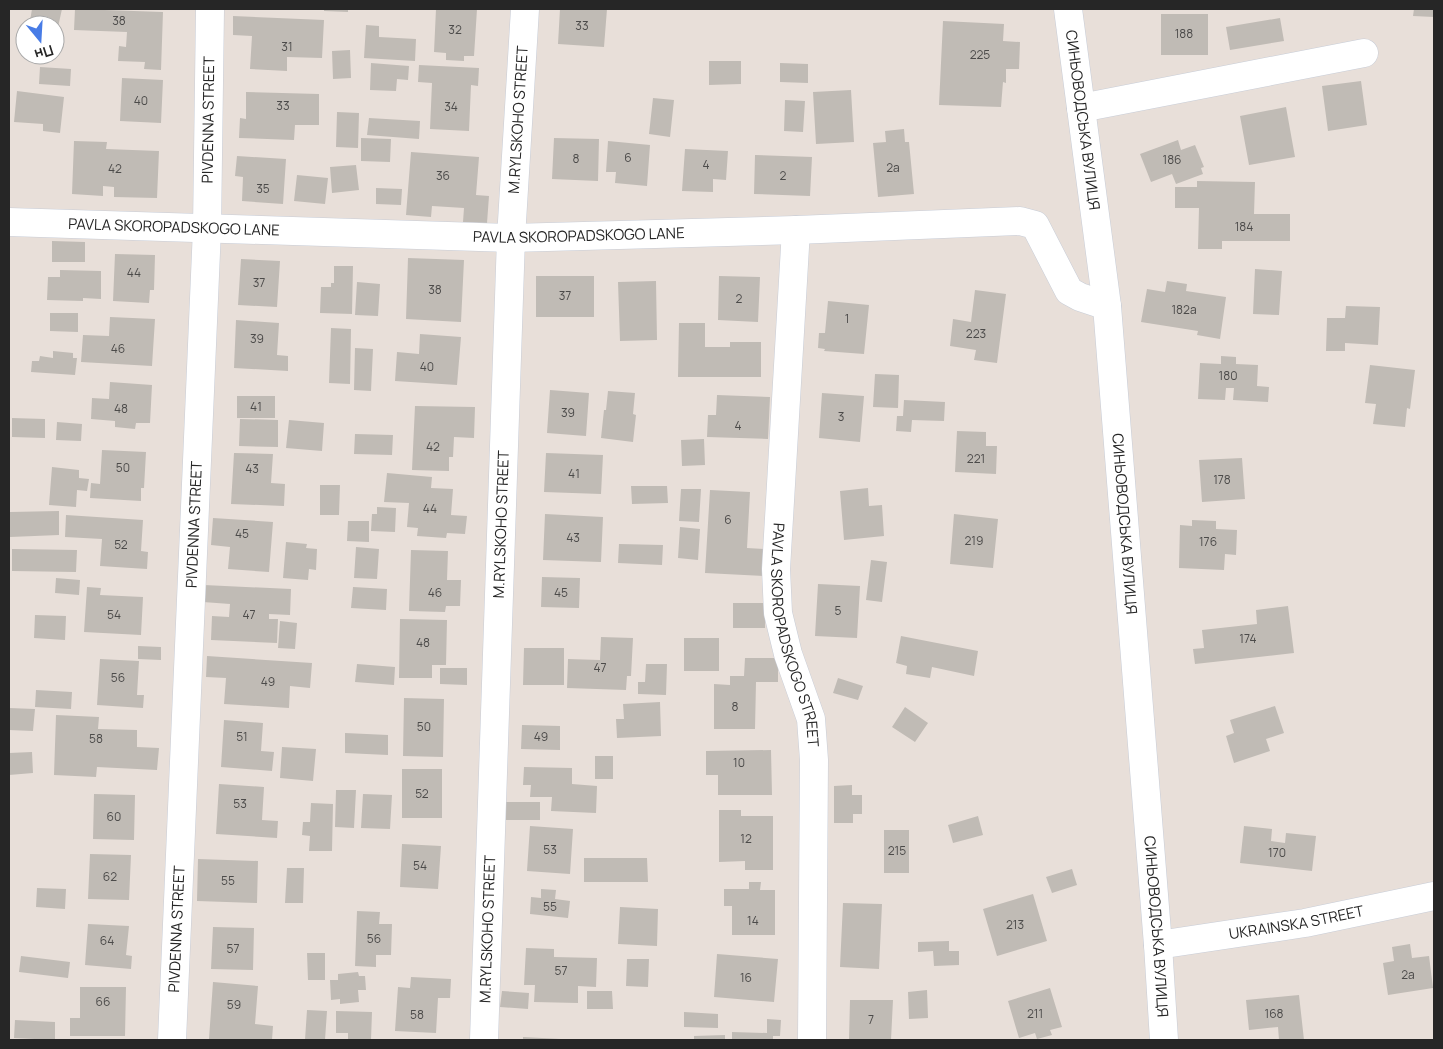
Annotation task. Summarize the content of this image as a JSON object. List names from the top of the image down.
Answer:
{
  "streets": {
    "street": [
      "PIVDENNA STREET",
      "M.RYLSKOHO STREET",
      "СИНЬОВОДСЬКА ВУЛИЦЯ",
      "PAVLA SKOROPADSKOGO LANE",
      "PAVLA SKOROPADSKOGO STREET",
      "UKRAINSKA STREET"
    ]
  },
  "crossings": [
    ["PIVDENNA STREET", "PAVLA SKOROPADSKOGO LANE"],
    ["M.RYLSKOHO STREET", "PAVLA SKOROPADSKOGO LANE"],
    ["СИНЬОВОДСЬКА ВУЛИЦЯ", "PAVLA SKOROPADSKOGO LANE"],
    ["СИНЬОВОДСЬКА ВУЛИЦЯ", "UKRAINSKA STREET"],
    ["PAVLA SKOROPADSKOGO LANE", "PAVLA SKOROPADSKOGO STREET"]
  ],
  "house_numbers": [
    "38",
    "33",
    "32",
    "188",
    "31",
    "225",
    "40",
    "33",
    "34",
    "6",
    "8",
    "186",
    "4",
    "2а",
    "42",
    "36",
    "2",
    "35",
    "184",
    "44",
    "37",
    "38",
    "37",
    "2",
    "182а",
    "1",
    "223",
    "39",
    "46",
    "40",
    "180",
    "41",
    "48",
    "39",
    "3",
    "4",
    "42",
    "221",
    "50",
    "43",
    "41",
    "178",
    "44",
    "6",
    "45",
    "43",
    "219",
    "176",
    "52",
    "46",
    "45",
    "5",
    "54",
    "47",
    "174",
    "48",
    "47",
    "56",
    "49",
    "8",
    "50",
    "51",
    "49",
    "58",
    "10",
    "52",
    "53",
    "60",
    "12",
    "53",
    "215",
    "170",
    "54",
    "62",
    "55",
    "55",
    "14",
    "213",
    "56",
    "64",
    "57",
    "57",
    "2а",
    "16",
    "66",
    "59",
    "211",
    "168",
    "58",
    "7"
  ],
  "north": "bottom"
}
